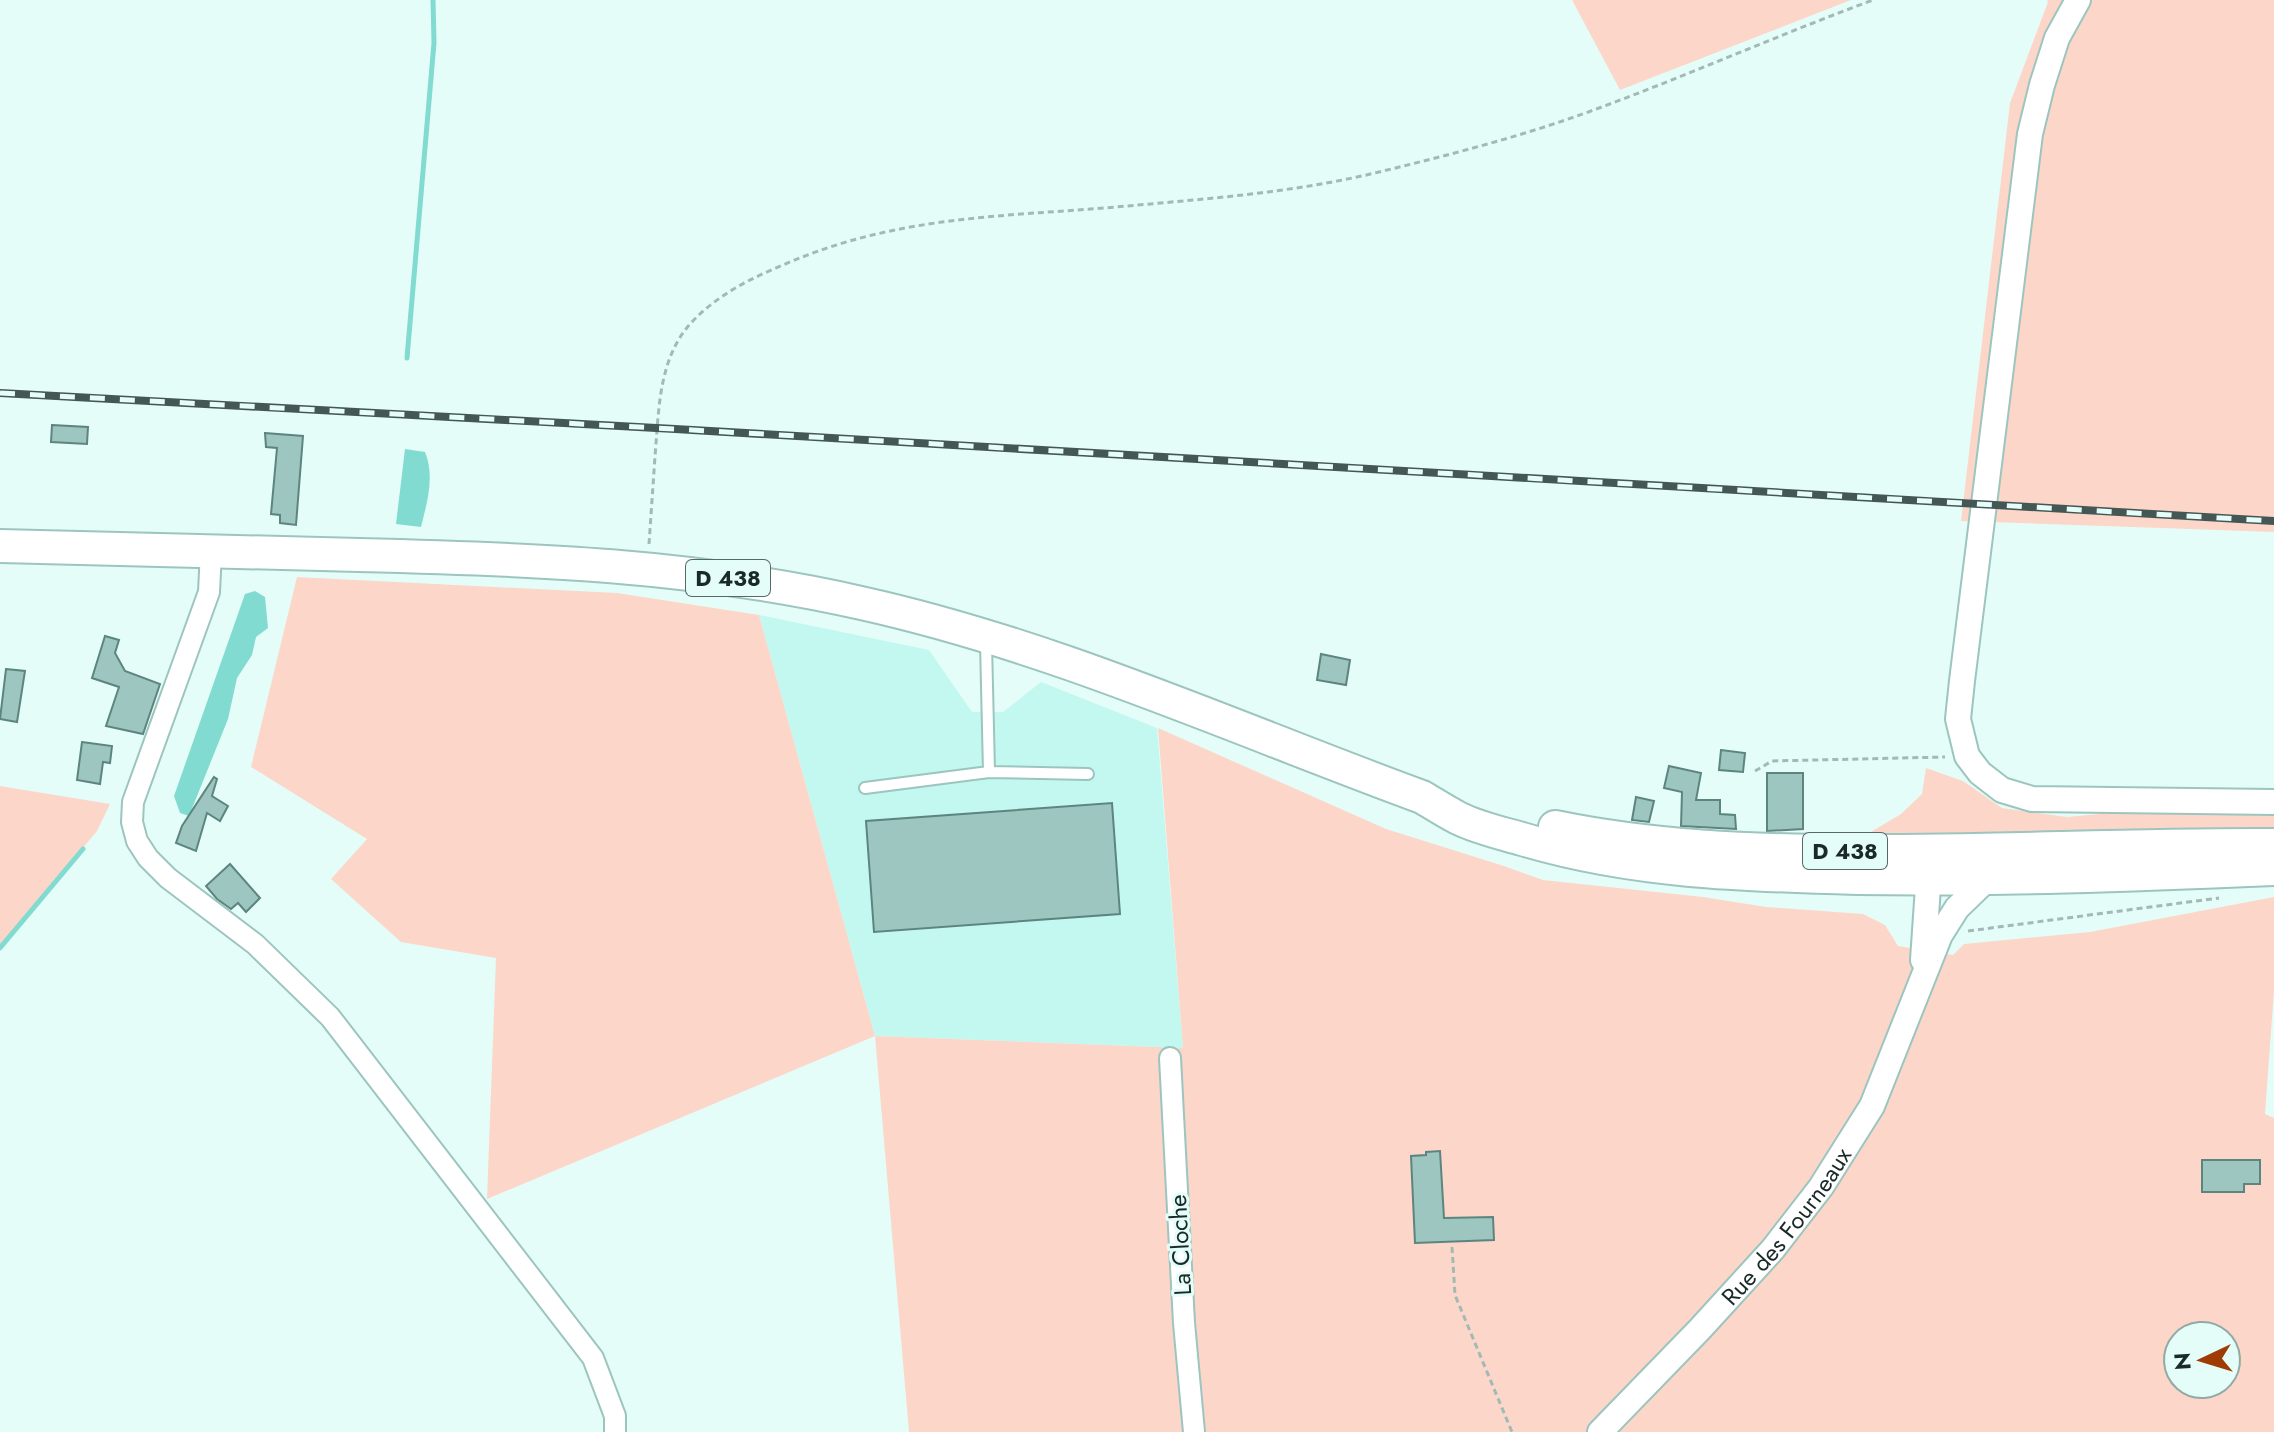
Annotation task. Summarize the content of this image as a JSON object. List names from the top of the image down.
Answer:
{
  "streets": {
    "main road": ["D 438"],
    "street": ["Rue des Fourneaux", "La Cloche"]
  },
  "crossings": [
    ["D 438", "Rue des Fourneaux"]
  ],
  "north": "left"
}
